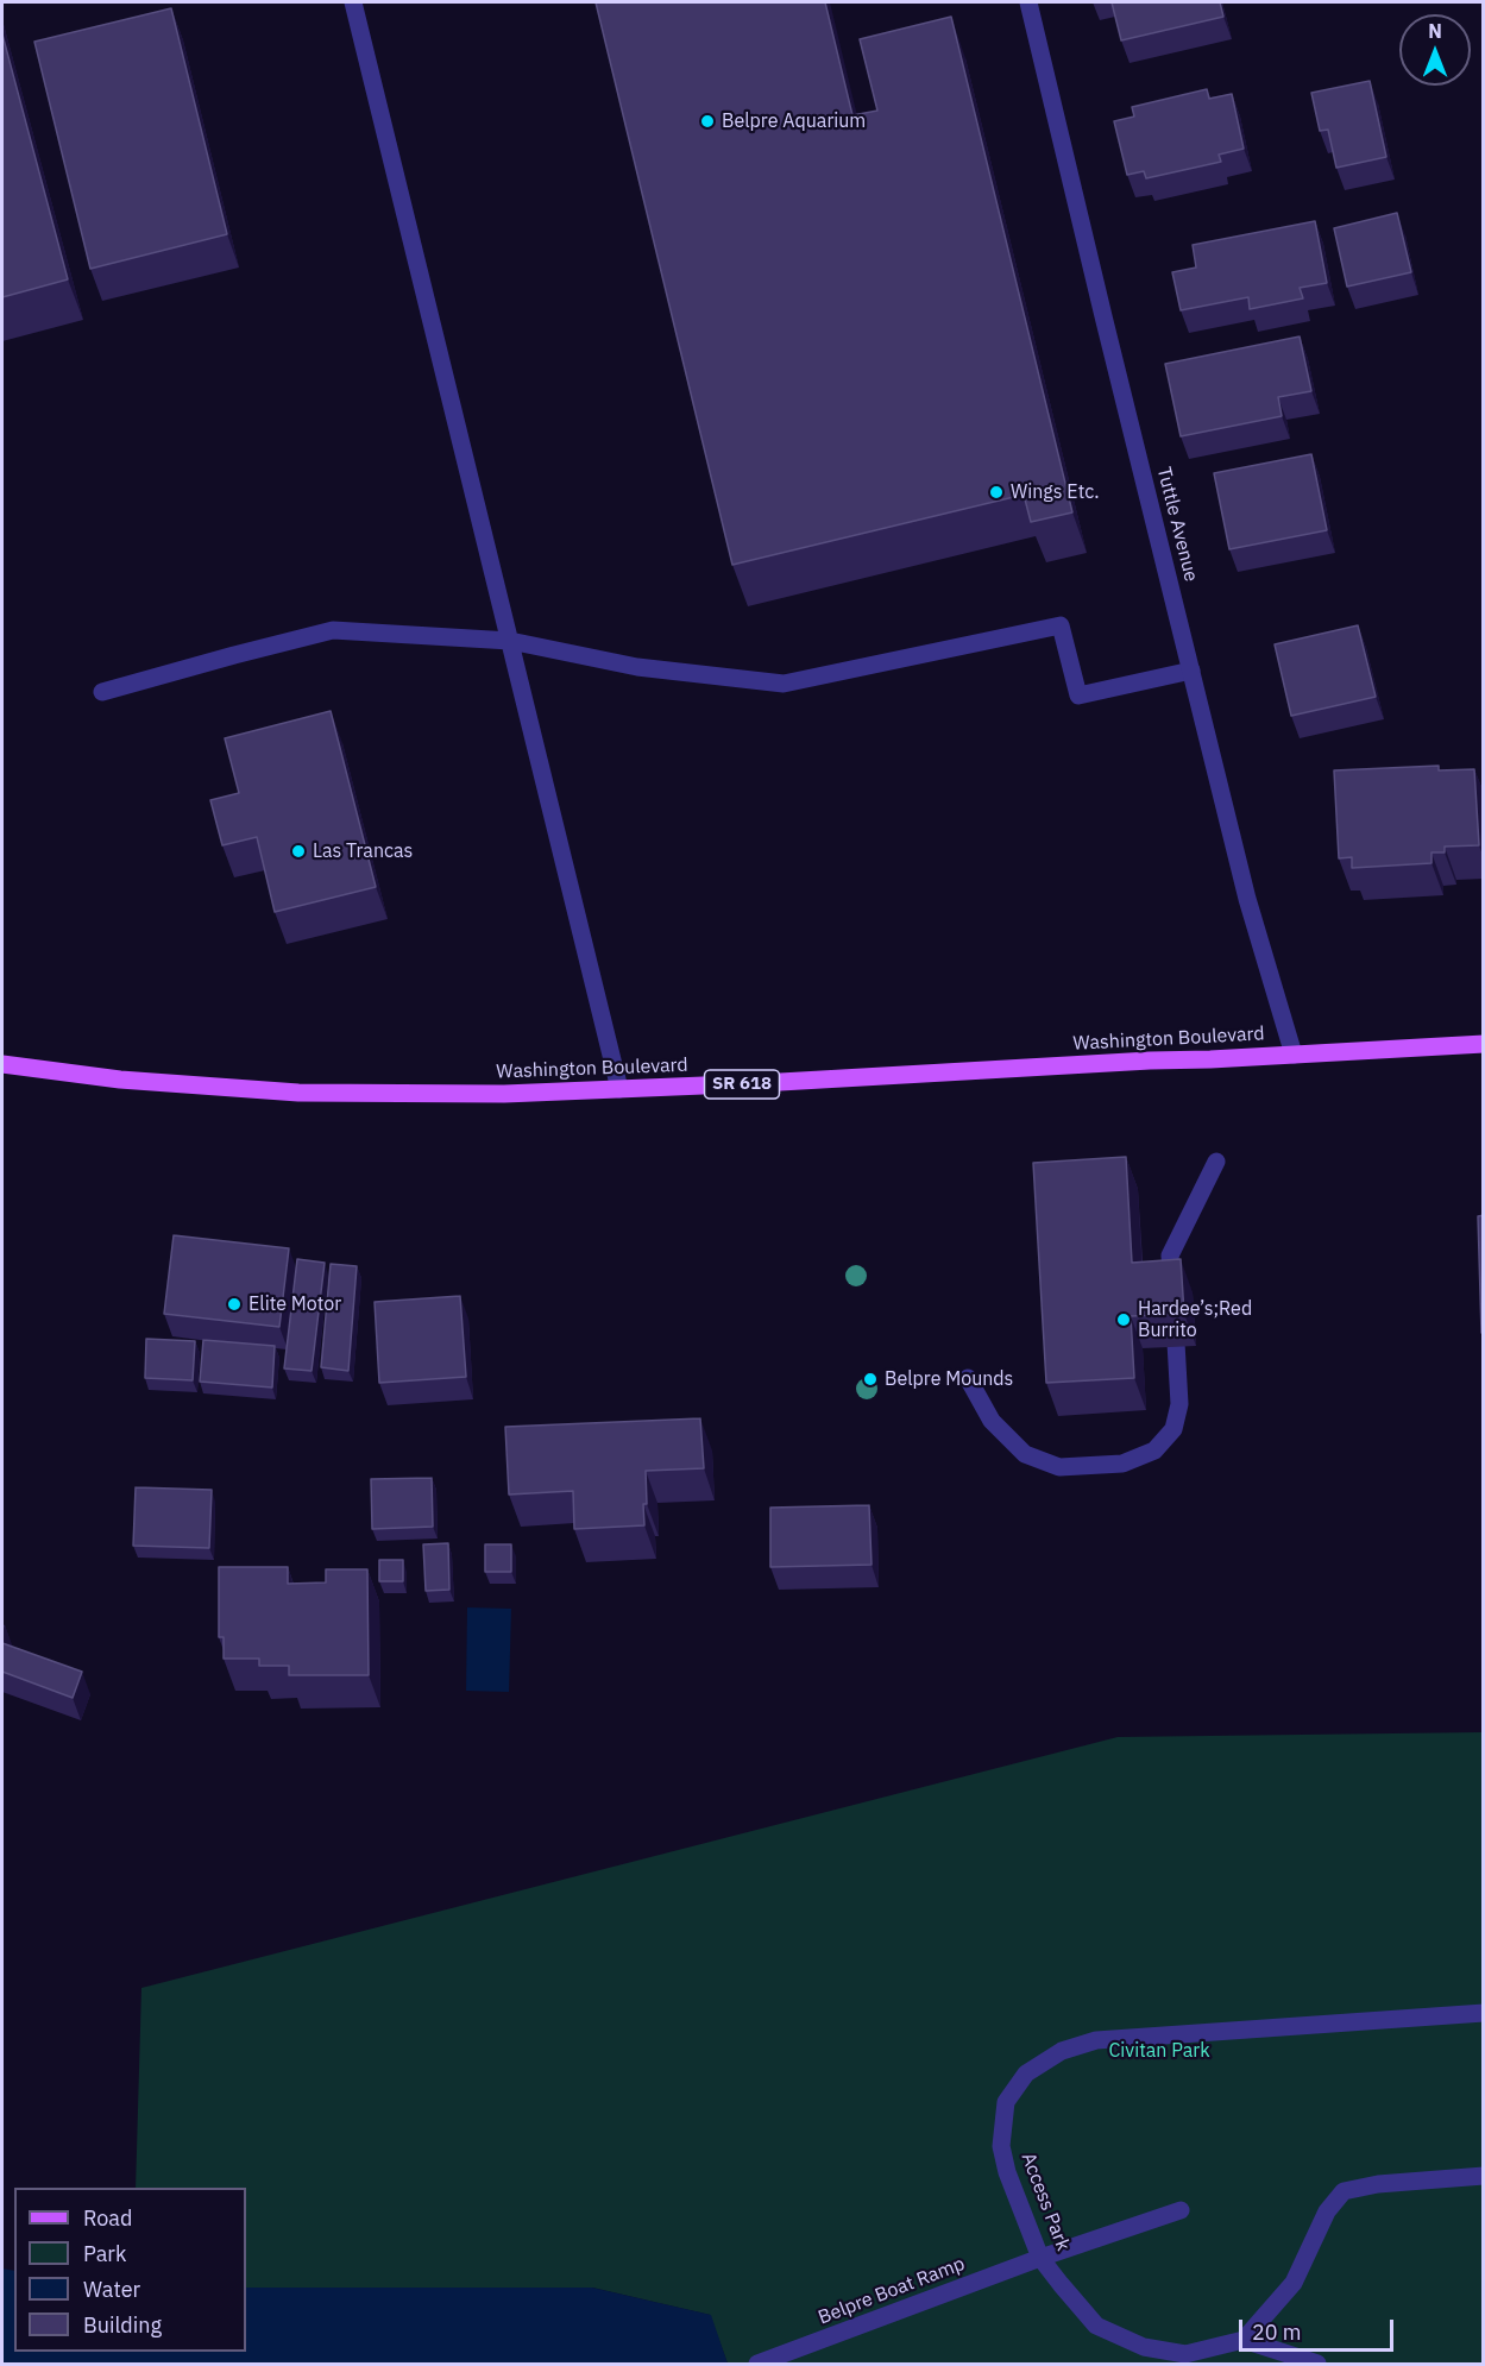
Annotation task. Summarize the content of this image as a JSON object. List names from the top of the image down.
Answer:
{
  "streets": {
    "main road": ["Washington Boulevard", "SR 618"],
    "street": ["Tuttle Avenue", "Access Park", "Belpre Boat Ramp"]
  },
  "crossings": [
    ["Tuttle Avenue", "Washington Boulevard"],
    ["Access Park", "Belpre Boat Ramp"]
  ],
  "parks": ["Civitan Park"],
  "places": [
    "Belpre Aquarium",
    "Wings Etc.",
    "Las Trancas",
    "Elite Motor",
    "Hardee’s;Red Burrito",
    "Belpre Mounds"
  ],
  "legend": [
    "Road",
    "Park",
    "Water",
    "Building"
  ],
  "scale_bar": "20 m",
  "north": "top"
}
